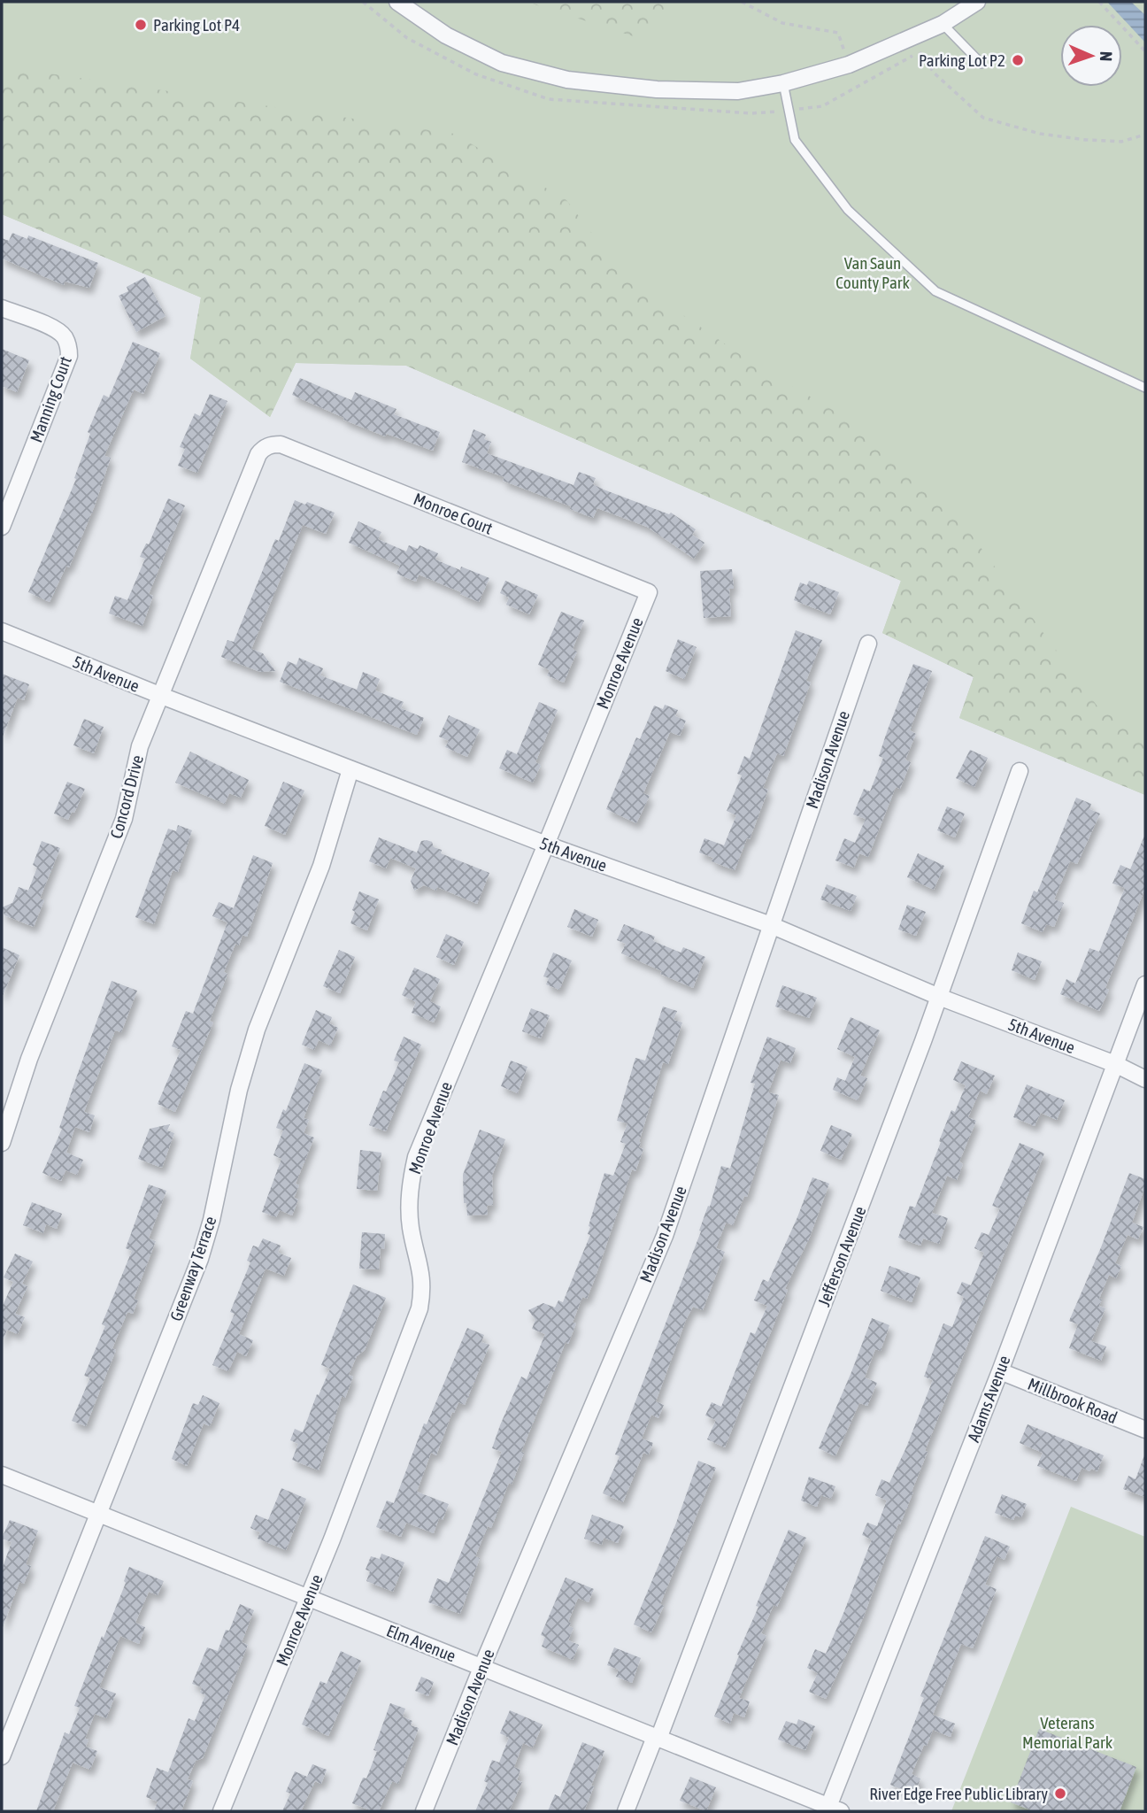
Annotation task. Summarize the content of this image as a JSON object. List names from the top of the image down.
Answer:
{
  "streets": {
    "street": [
      "Manning Court",
      "Monroe Court",
      "Monroe Avenue",
      "5th Avenue",
      "Madison Avenue",
      "Concord Drive",
      "Jefferson Avenue",
      "Greenway Terrace",
      "Adams Avenue",
      "Millbrook Road",
      "Elm Avenue"
    ]
  },
  "crossings": [
    ["Monroe Court", "Monroe Avenue"],
    ["Monroe Court", "Concord Drive"],
    ["Monroe Avenue", "5th Avenue"],
    ["Monroe Avenue", "Elm Avenue"],
    ["5th Avenue", "Madison Avenue"],
    ["5th Avenue", "Concord Drive"],
    ["5th Avenue", "Jefferson Avenue"],
    ["5th Avenue", "Greenway Terrace"],
    ["5th Avenue", "Adams Avenue"],
    ["Madison Avenue", "Elm Avenue"],
    ["Jefferson Avenue", "Elm Avenue"],
    ["Greenway Terrace", "Elm Avenue"],
    ["Adams Avenue", "Millbrook Road"],
    ["Adams Avenue", "Elm Avenue"]
  ],
  "parks": ["Van Saun County Park", "Veterans Memorial Park"],
  "places": ["Parking Lot P4", "Parking Lot P2", "River Edge Free Public Library"],
  "north": "right"
}
